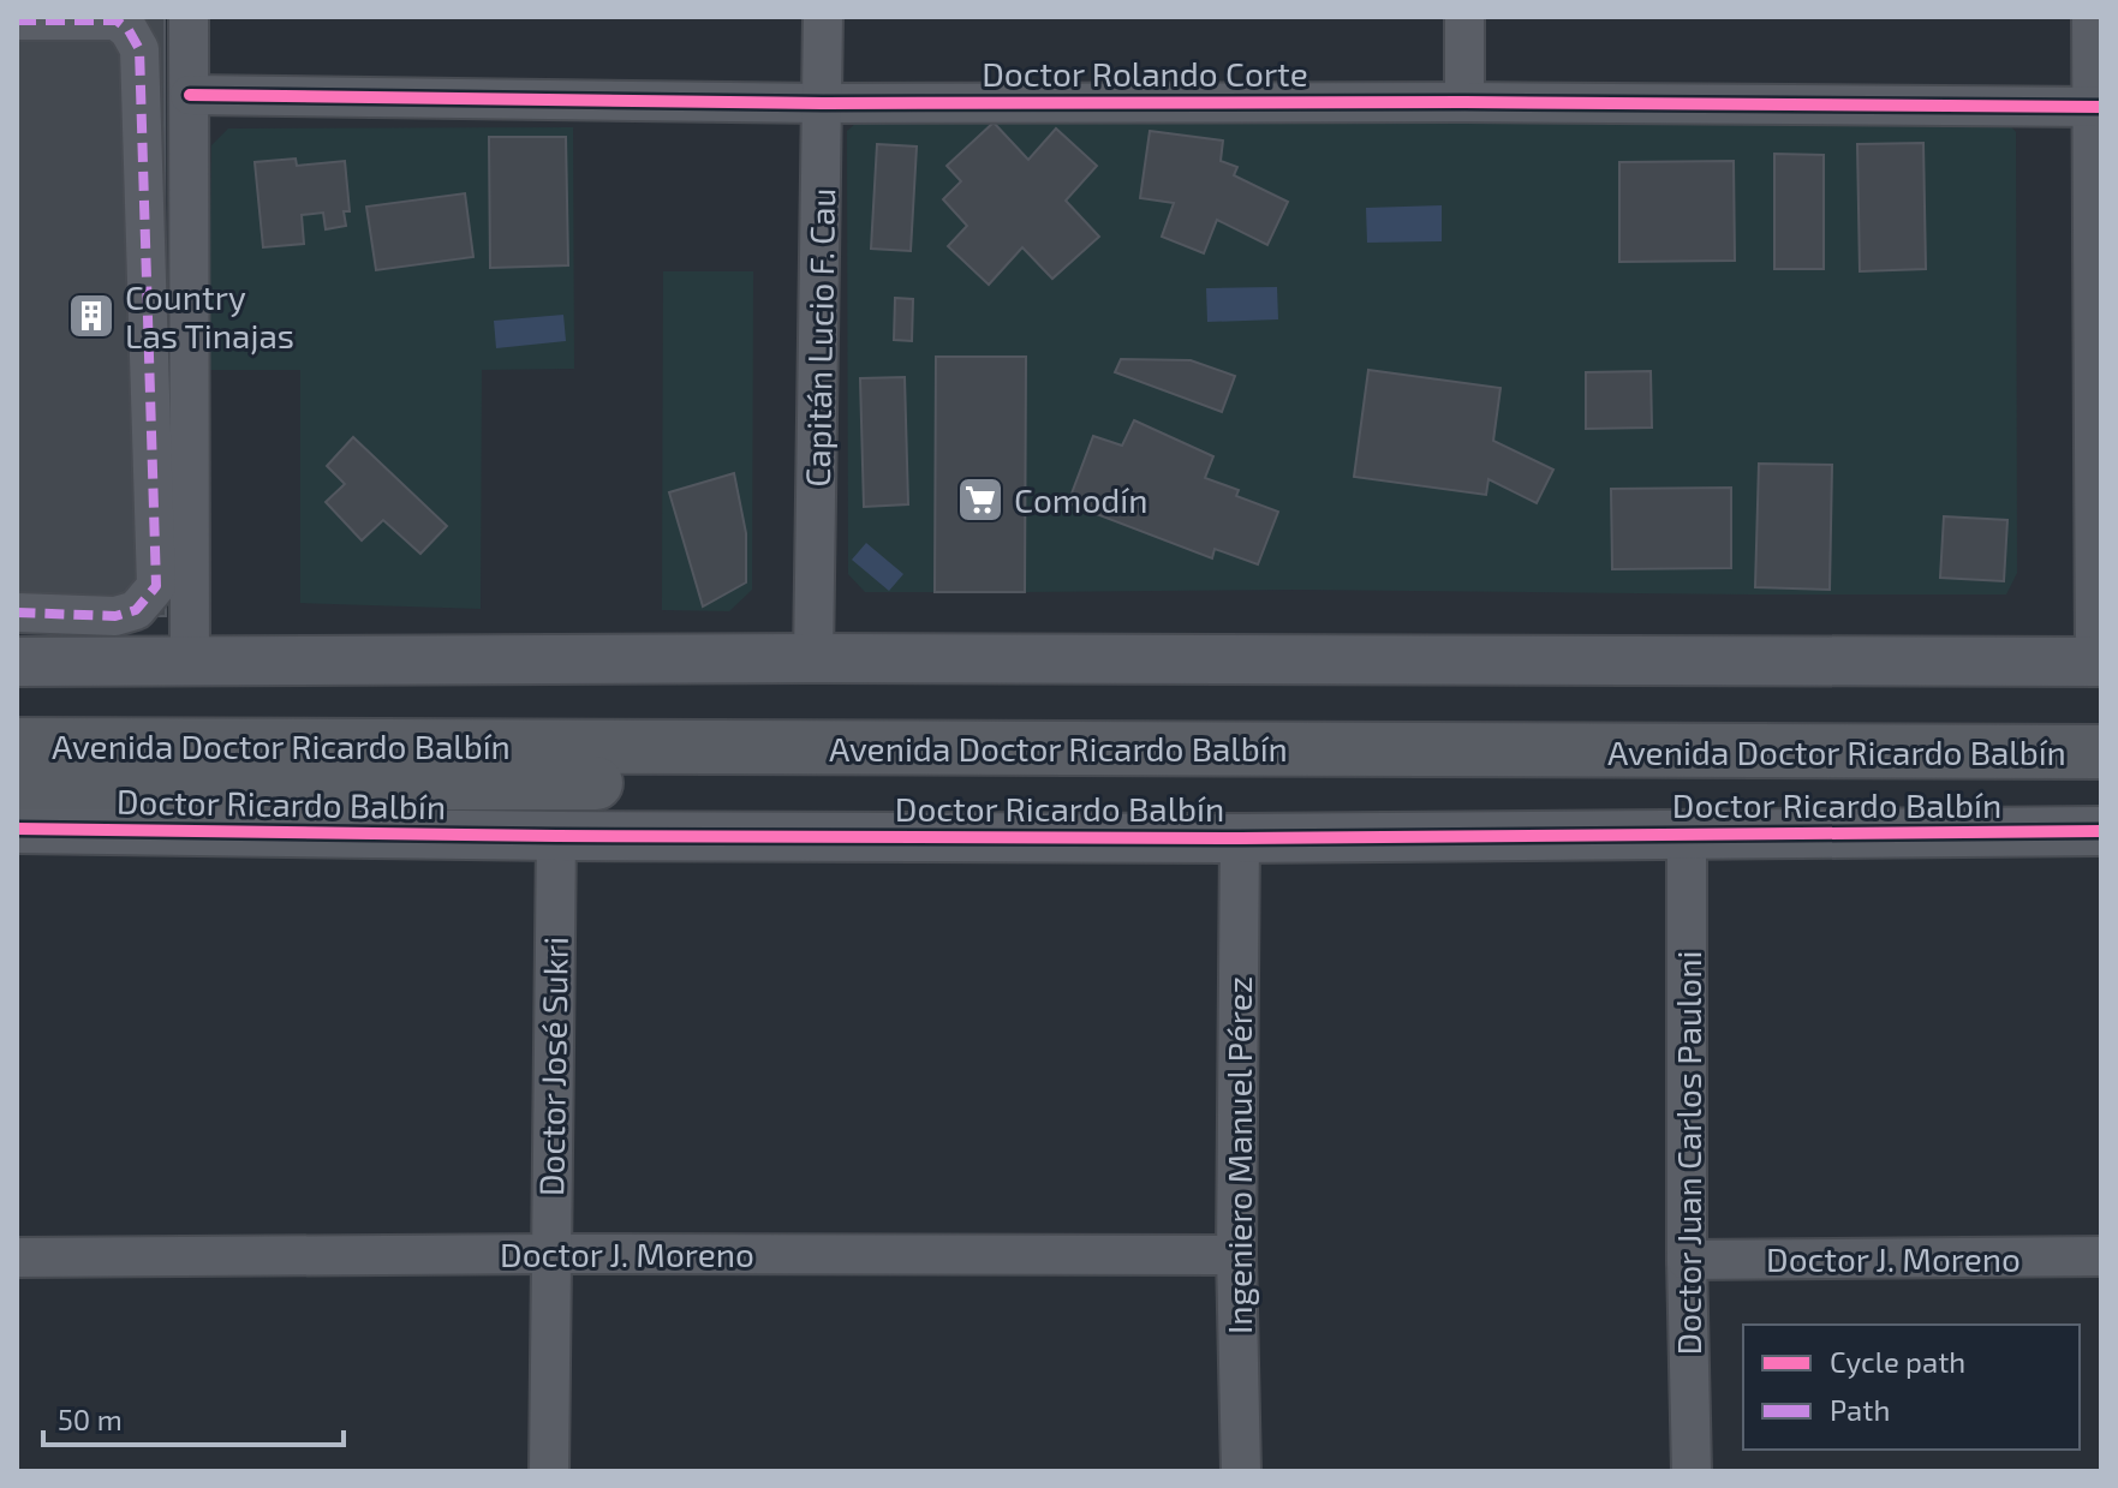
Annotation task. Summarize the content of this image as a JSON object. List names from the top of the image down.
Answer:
{
  "streets": {
    "main road": ["Avenida Doctor Ricardo Balbín"],
    "street": [
      "Doctor Rolando Corte",
      "Capitán Lucio F. Cau",
      "Doctor Ricardo Balbín",
      "Doctor José Sukri",
      "Doctor Juan Carlos Pauloni",
      "Ingeniero Manuel Pérez",
      "Doctor J. Moreno"
    ]
  },
  "crossings": [
    ["Doctor Rolando Corte", "Capitán Lucio F. Cau"],
    ["Doctor Ricardo Balbín", "Doctor José Sukri"],
    ["Doctor Ricardo Balbín", "Doctor Juan Carlos Pauloni"],
    ["Doctor Ricardo Balbín", "Ingeniero Manuel Pérez"],
    ["Doctor José Sukri", "Doctor J. Moreno"],
    ["Doctor Juan Carlos Pauloni", "Doctor J. Moreno"],
    ["Ingeniero Manuel Pérez", "Doctor J. Moreno"]
  ],
  "places": {
    "building": ["Country Las Tinajas"],
    "supermarket": ["Comodín"]
  },
  "legend": ["Cycle path", "Path"],
  "scale_bar": "50 m"
}
